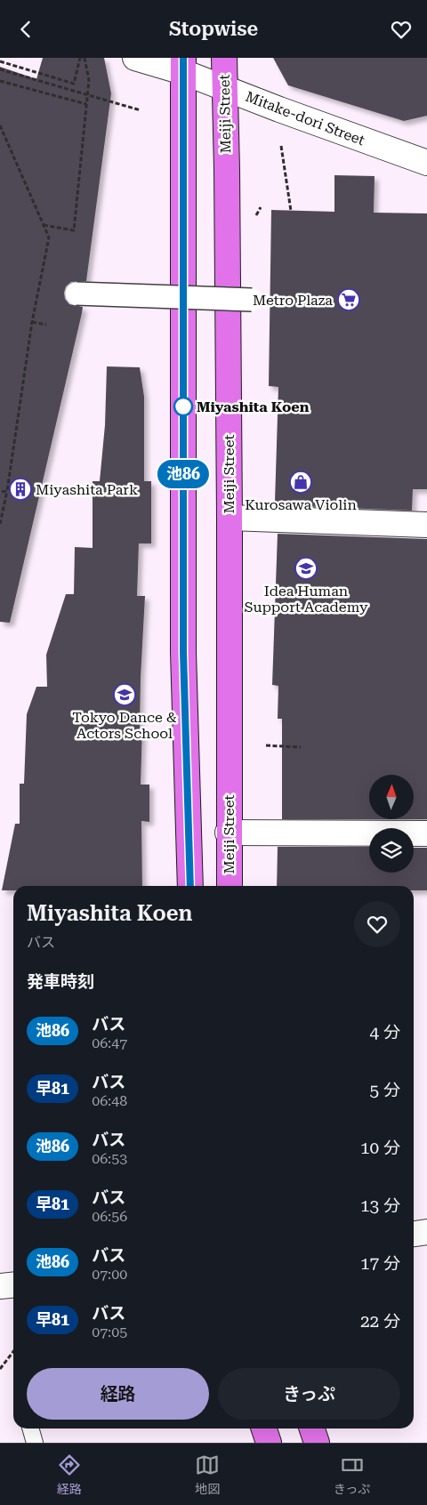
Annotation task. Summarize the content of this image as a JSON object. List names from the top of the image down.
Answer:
{
  "streets": {
    "main road": ["Meiji Street"],
    "street": ["Mitake-dori Street"]
  },
  "crossings": [
    ["Meiji Street", "Mitake-dori Street"]
  ],
  "places": {
    "supermarket": ["Metro Plaza"],
    "other": ["Miyashita Koen"],
    "shop": ["Kurosawa Violin"],
    "building": ["Miyashita Park"],
    "school or university": ["Idea Human Support Academy", "Tokyo Dance & Actors School"]
  },
  "lines": ["bus line 池86"],
  "north": "top",
  "page": {
    "header": "Stopwise",
    "on_map": "池86",
    "heading": [
      ["Miyashita Koen", "バス"],
      "発車時刻"
    ],
    "list": [
      {
        "mark": "池86",
        "name": "バス",
        "note": "06:47",
        "value": "4 分"
      },
      {
        "mark": "早81",
        "name": "バス",
        "note": "06:48",
        "value": "5 分"
      },
      {
        "mark": "池86",
        "name": "バス",
        "note": "06:53",
        "value": "10 分"
      },
      {
        "mark": "早81",
        "name": "バス",
        "note": "06:56",
        "value": "13 分"
      },
      {
        "mark": "池86",
        "name": "バス",
        "note": "07:00",
        "value": "17 分"
      },
      {
        "mark": "早81",
        "name": "バス",
        "note": "07:05",
        "value": "22 分"
      }
    ],
    "buttons": ["経路", "きっぷ"],
    "tabs": ["経路", "地図", "きっぷ"]
  }
}
